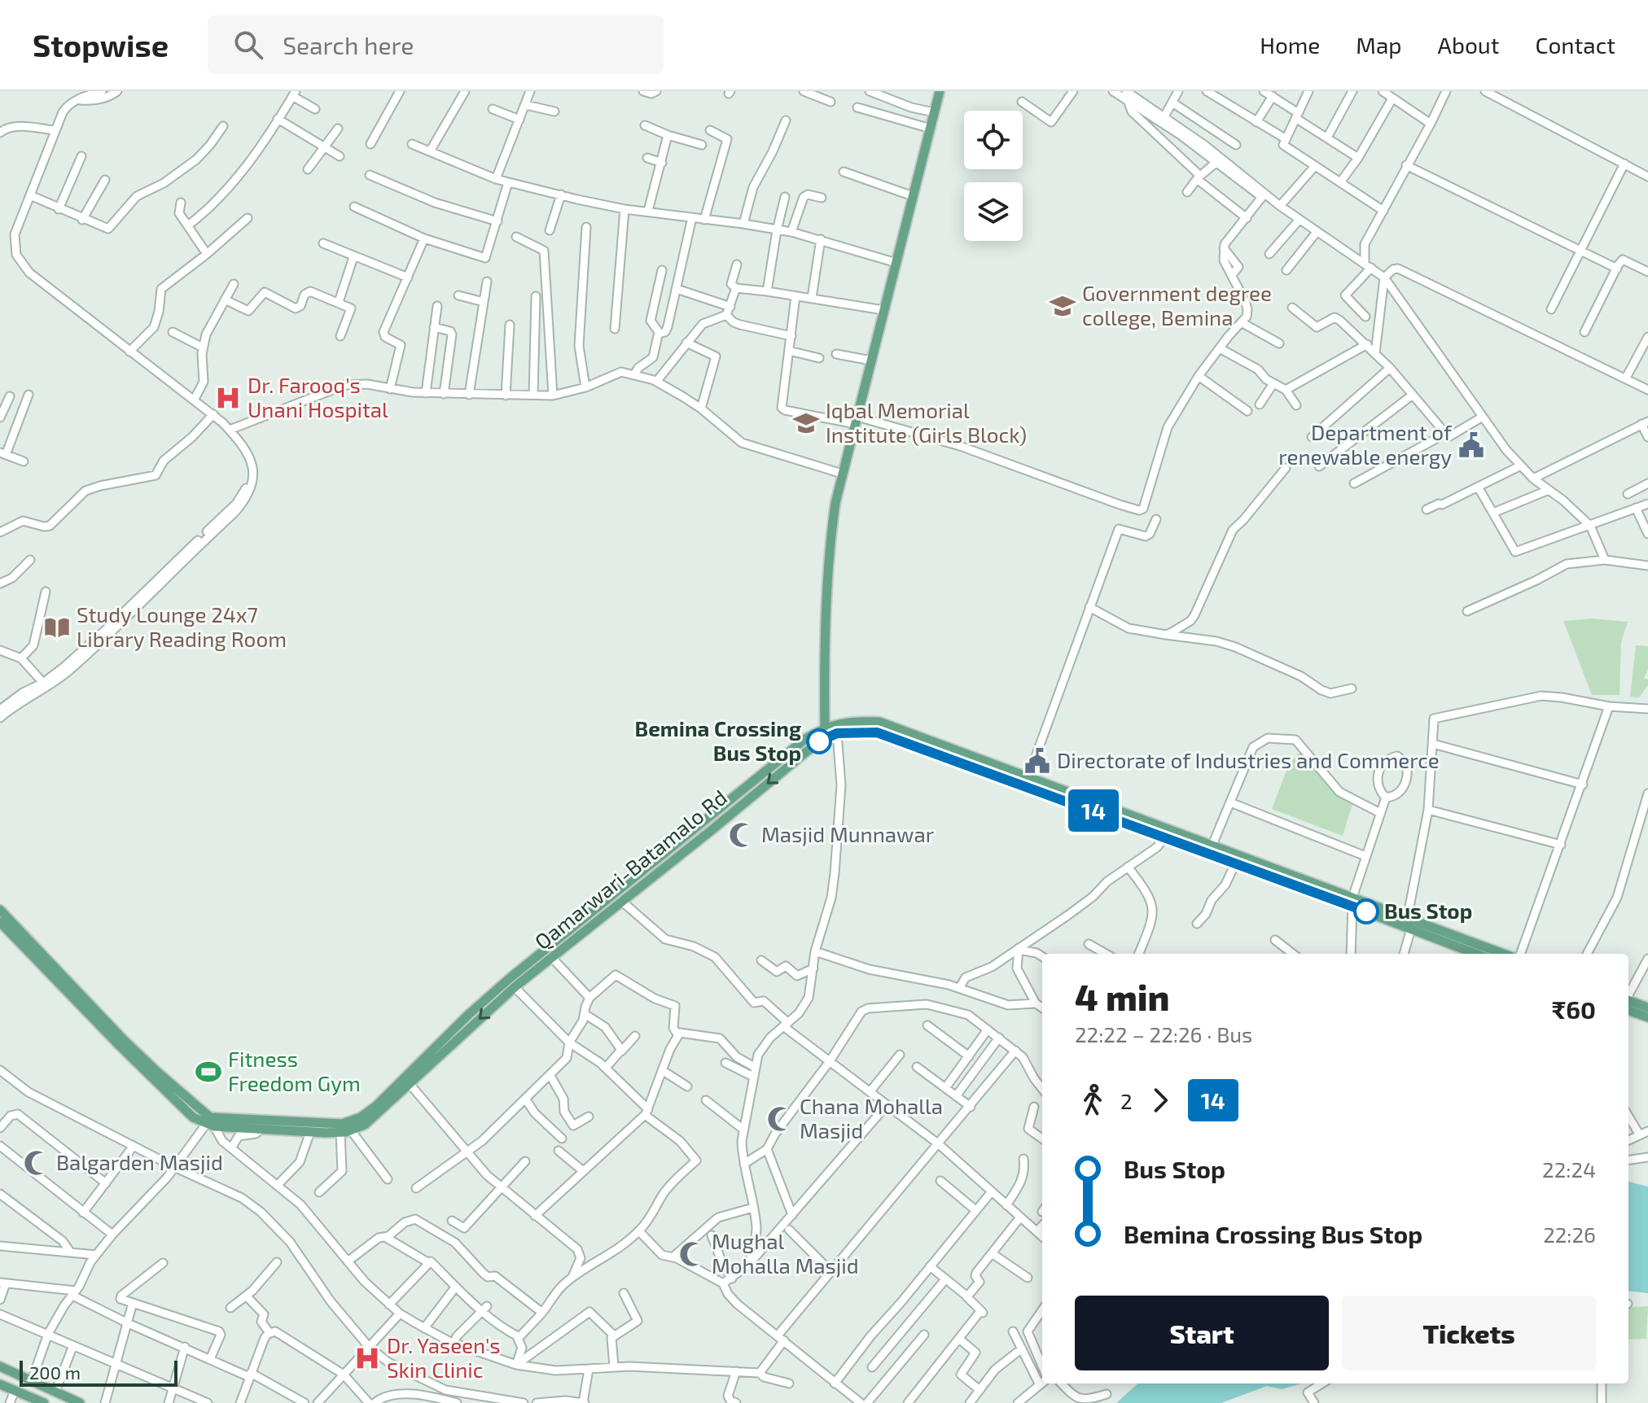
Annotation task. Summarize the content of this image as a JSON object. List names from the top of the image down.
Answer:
{
  "streets": {
    "main road": ["Qamarwari-Batamalo Rd"]
  },
  "places": {
    "school or university": ["Government degree college, Bemina", "Iqbal Memorial Institute (Girls Block)"],
    "hospital": ["Dr. Farooq's Unani Hospital", "Dr. Yaseen's Skin Clinic"],
    "public building": ["Department of renewable energy", "Directorate of Industries and Commerce"],
    "library": ["Study Lounge 24x7 Library Reading Room"],
    "other": ["Bemina Crossing Bus Stop", "Bus Stop"],
    "mosque": [
      "Masjid Munnawar",
      "Chana Mohalla Masjid",
      "Balgarden Masjid",
      "Mughal Mohalla Masjid"
    ],
    "sports": ["Fitness Freedom Gym"]
  },
  "lines": ["bus line 14"],
  "scale_bar": "200 m",
  "page": {
    "header": "Stopwise",
    "search": "Search here",
    "nav": [
      "Home",
      "Map",
      "About",
      "Contact"
    ],
    "on_map": "14",
    "heading": ["4 min", "22:22 – 22:26 · Bus", "₹60"],
    "legs": ["2", "14"],
    "list": [
      {
        "name": "Bus Stop",
        "value": "22:24"
      },
      {
        "name": "Bemina Crossing Bus Stop",
        "value": "22:26"
      }
    ],
    "buttons": ["Start", "Tickets"],
    "scale": "200 m"
  }
}
